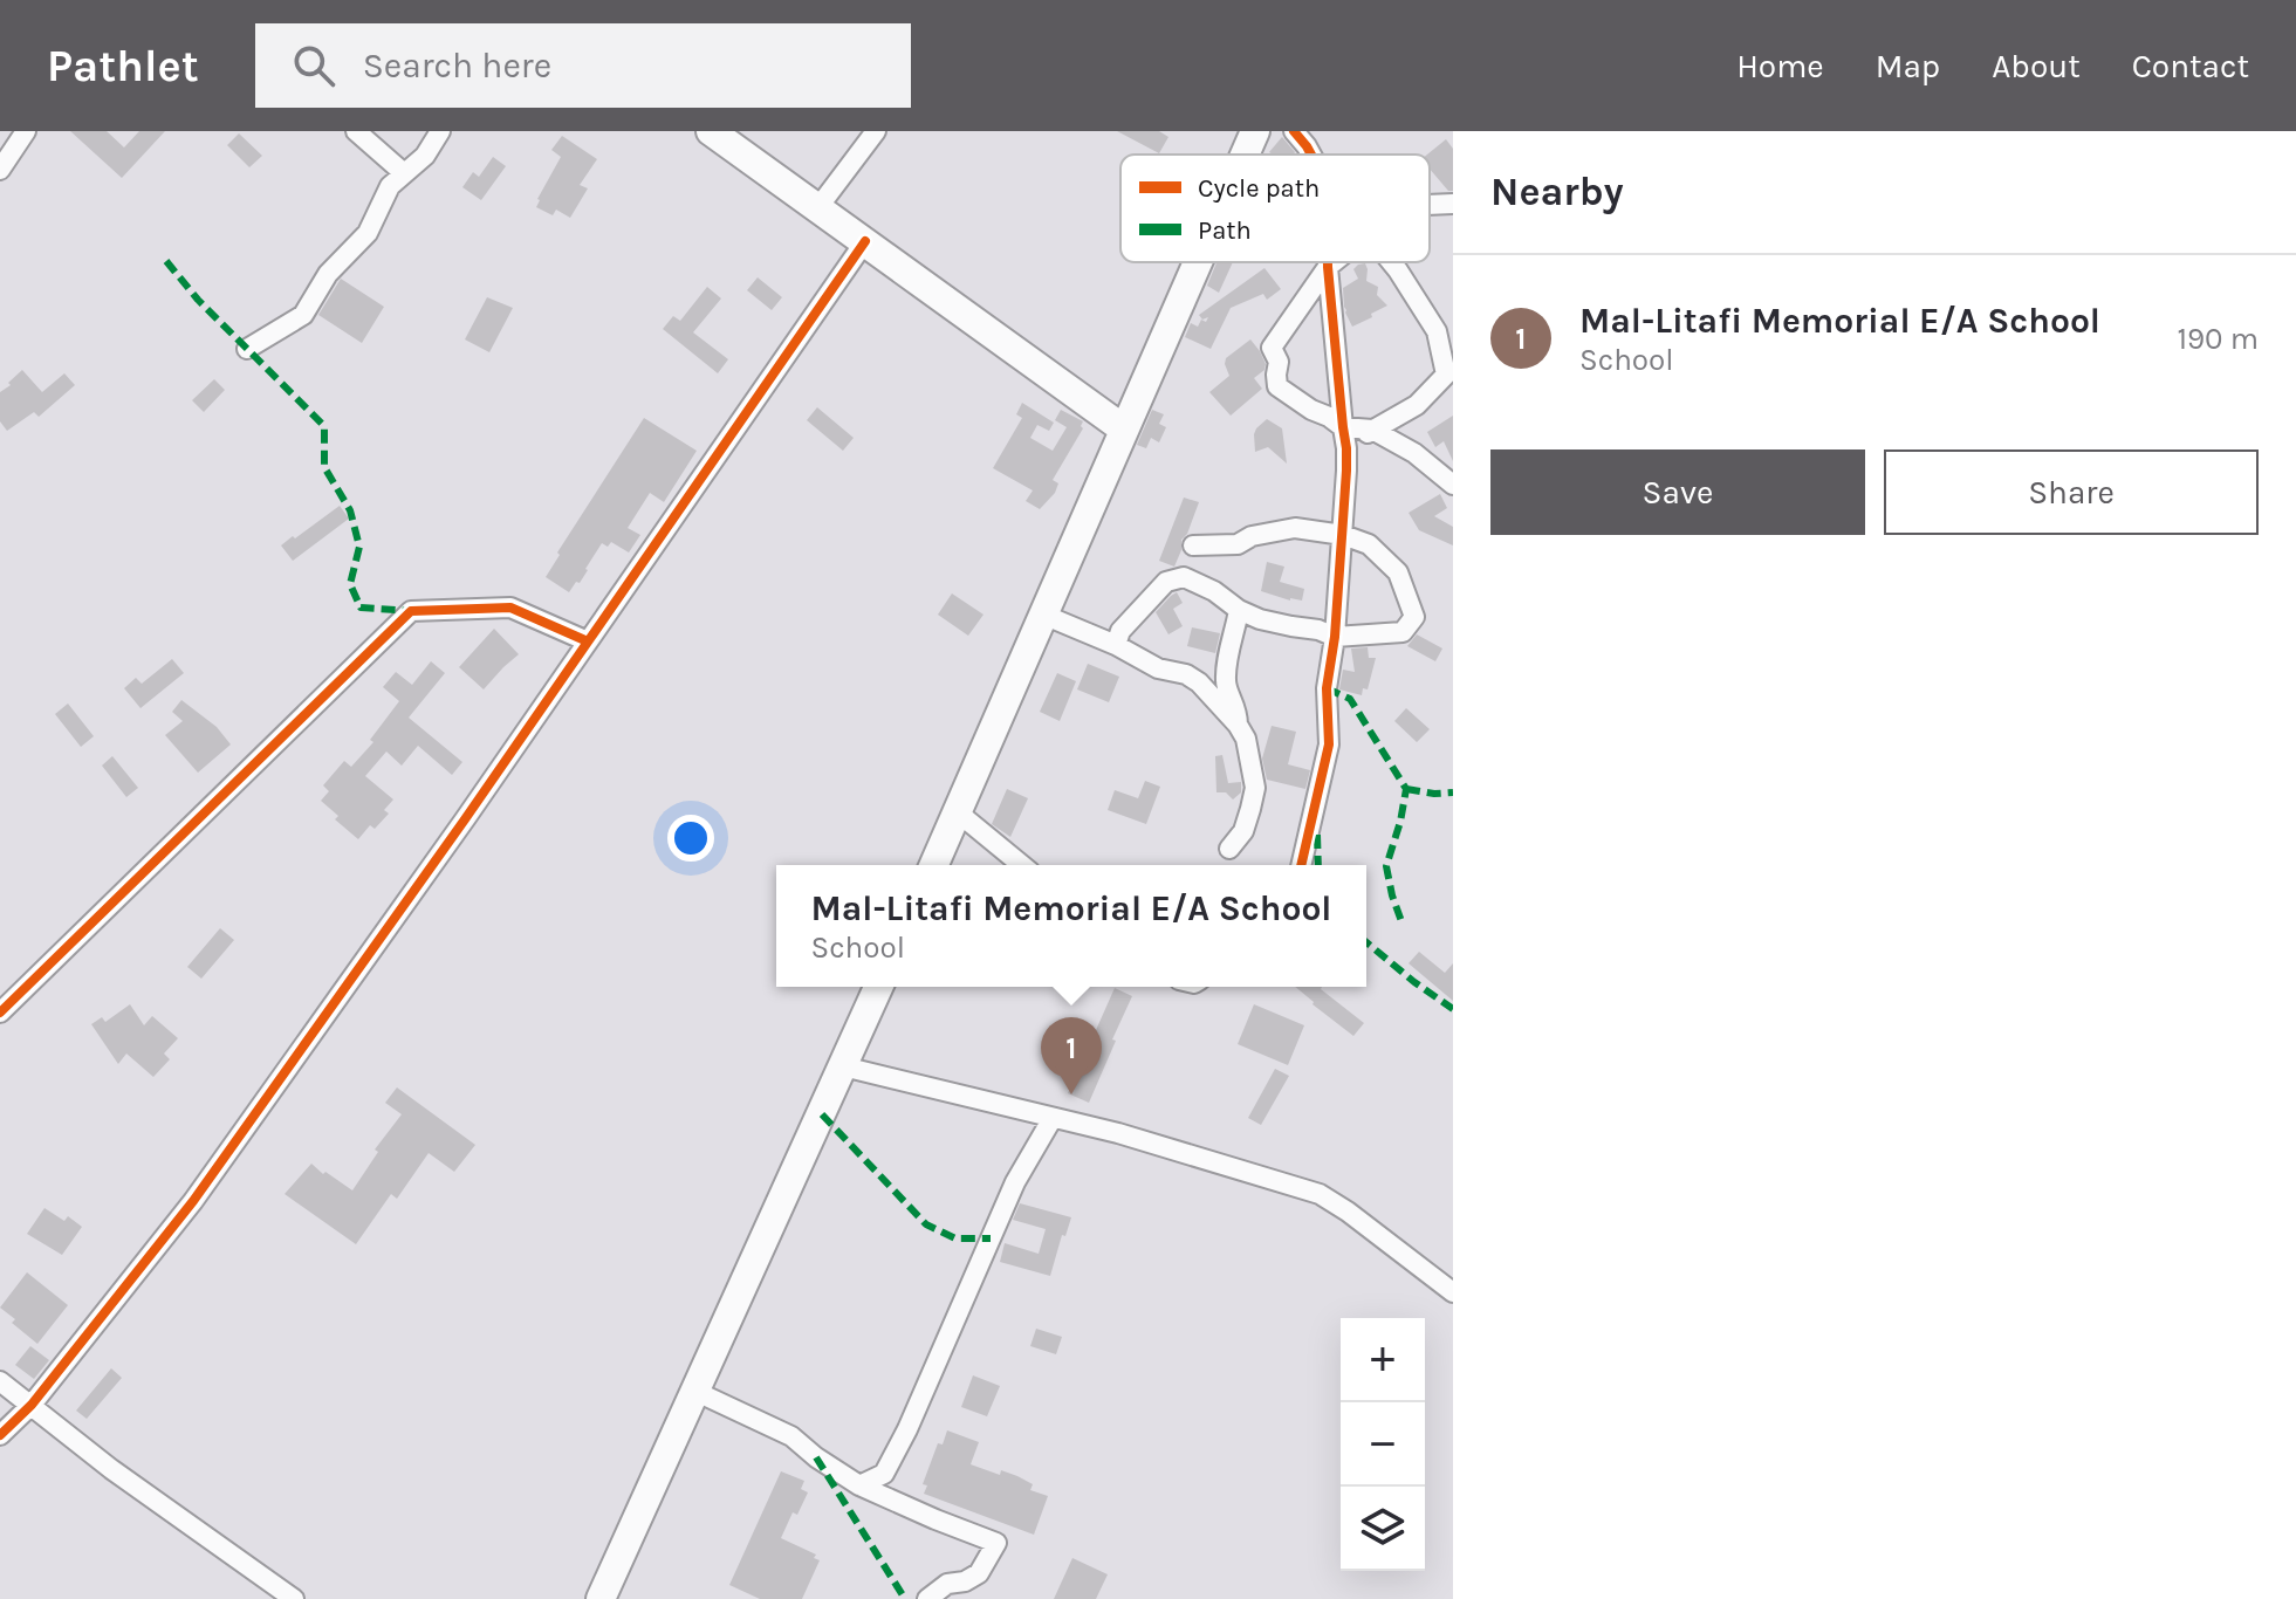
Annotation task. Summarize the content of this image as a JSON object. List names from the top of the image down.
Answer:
{
  "legend": ["Cycle path", "Path"],
  "page": {
    "header": "Pathlet",
    "search": "Search here",
    "nav": [
      "Home",
      "Map",
      "About",
      "Contact"
    ],
    "heading": "Nearby",
    "list": [
      {
        "mark": "1",
        "name": "Mal-Litafi Memorial E/A School",
        "note": "School",
        "value": "190 m"
      }
    ],
    "buttons": ["Save", "Share"],
    "popup": ["Mal-Litafi Memorial E/A School", "School"],
    "pins": "1",
    "map_buttons": ["+", "−"]
  }
}
